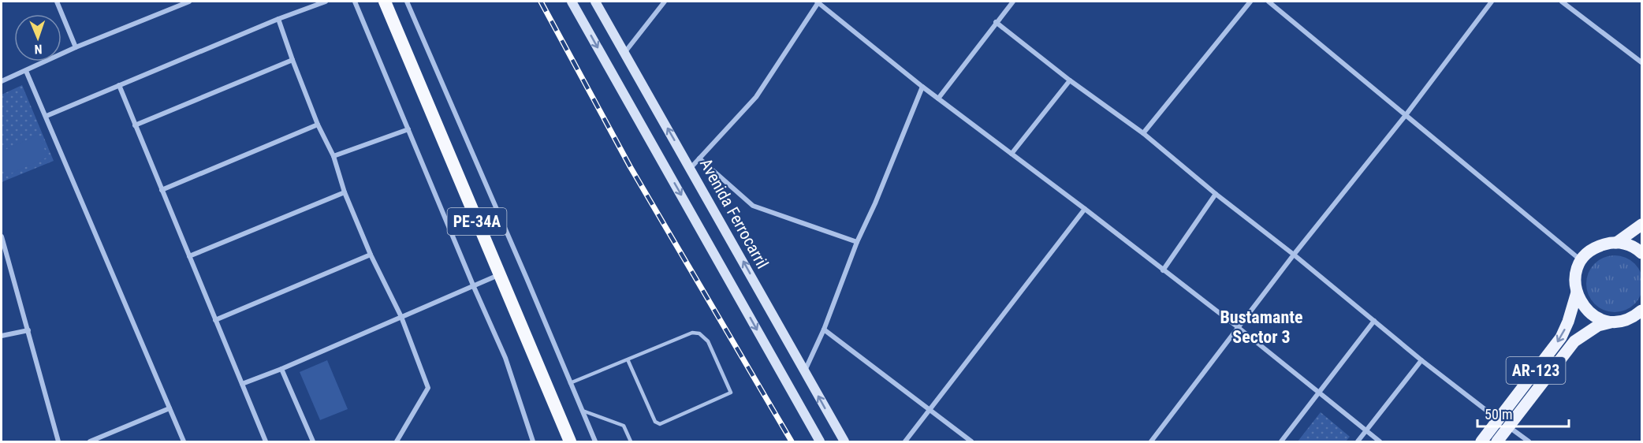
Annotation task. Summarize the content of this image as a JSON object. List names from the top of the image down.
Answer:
{
  "streets": {
    "highway": ["PE-34A"],
    "main road": ["Avenida Ferrocarril", "AR-123"]
  },
  "districts": ["Bustamante Sector 3"],
  "scale_bar": "50 m",
  "north": "bottom"
}
